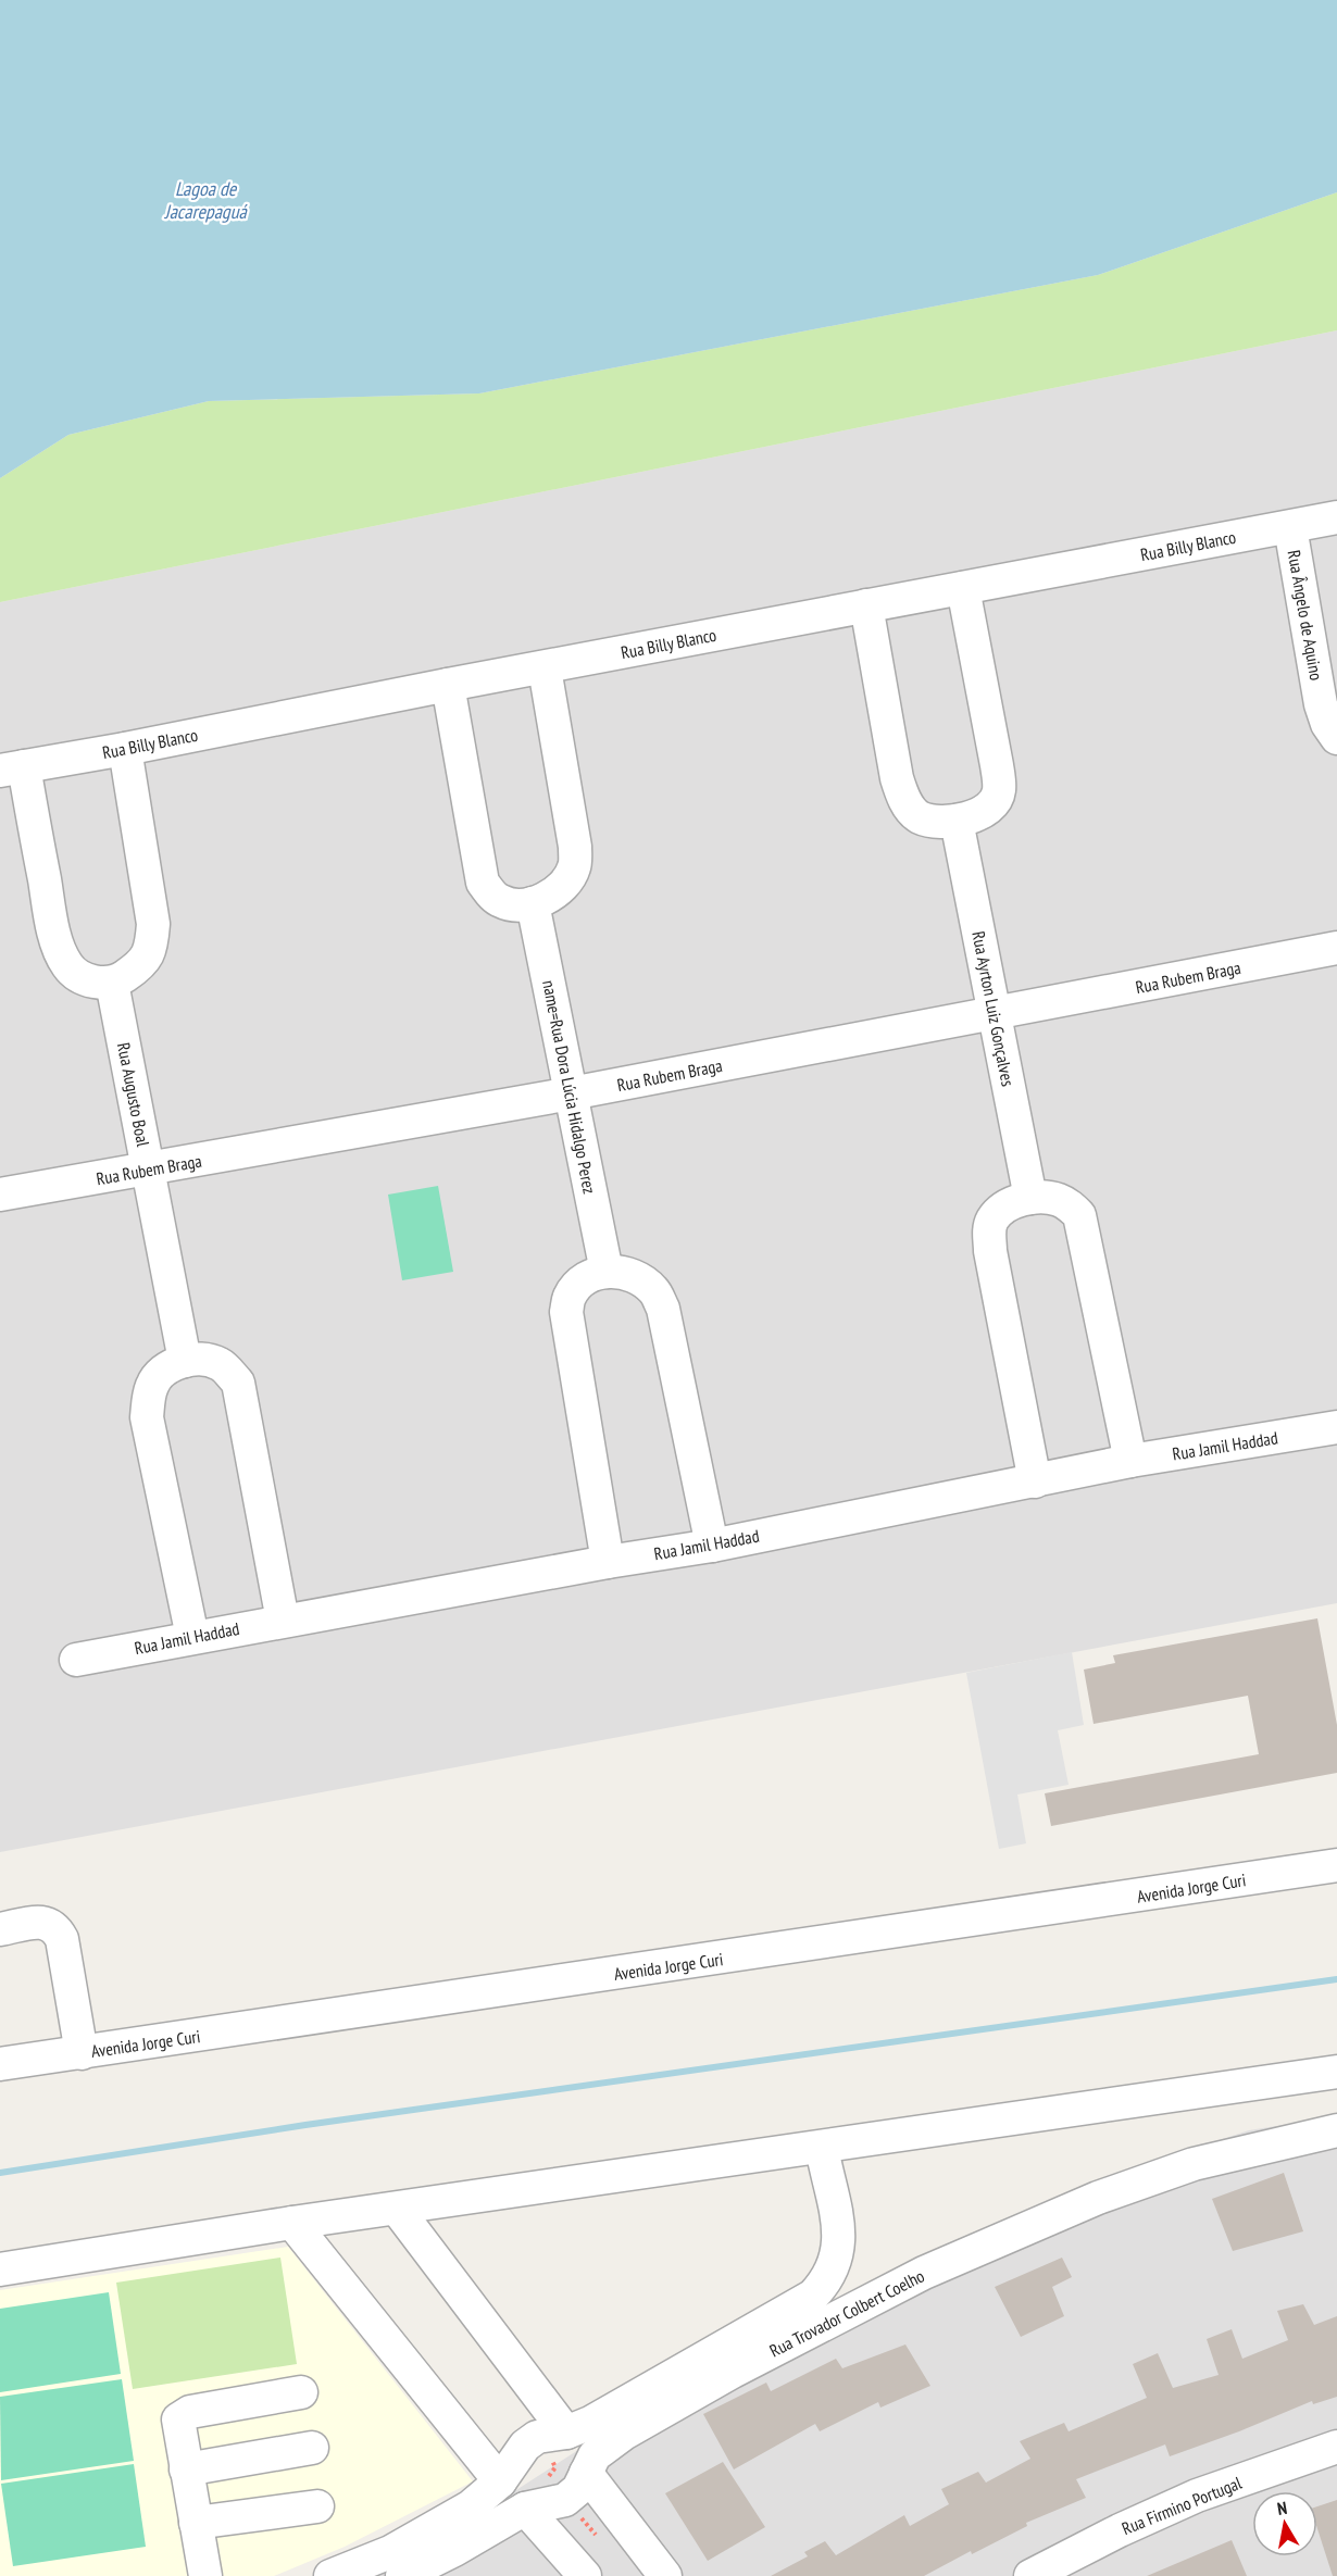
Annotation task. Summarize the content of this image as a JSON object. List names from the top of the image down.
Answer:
{
  "streets": {
    "street": [
      "Rua Billy Blanco",
      "Rua Ângelo de Aquino",
      "Rua Rubem Braga",
      "Rua Ayrton Luiz Gonçalves",
      "name=Rua Dora Lúcia Hidalgo Perez",
      "Rua Augusto Boal",
      "Rua Jamil Haddad",
      "Avenida Jorge Curi",
      "Rua Trovador Colbert Coelho",
      "Rua Firmino Portugal"
    ]
  },
  "crossings": [
    ["Rua Billy Blanco", "Rua Ângelo de Aquino"],
    ["Rua Rubem Braga", "Rua Ayrton Luiz Gonçalves"],
    ["Rua Rubem Braga", "name=Rua Dora Lúcia Hidalgo Perez"],
    ["Rua Rubem Braga", "Rua Augusto Boal"]
  ],
  "water": ["Lagoa de Jacarepaguá"],
  "north": "top"
}
